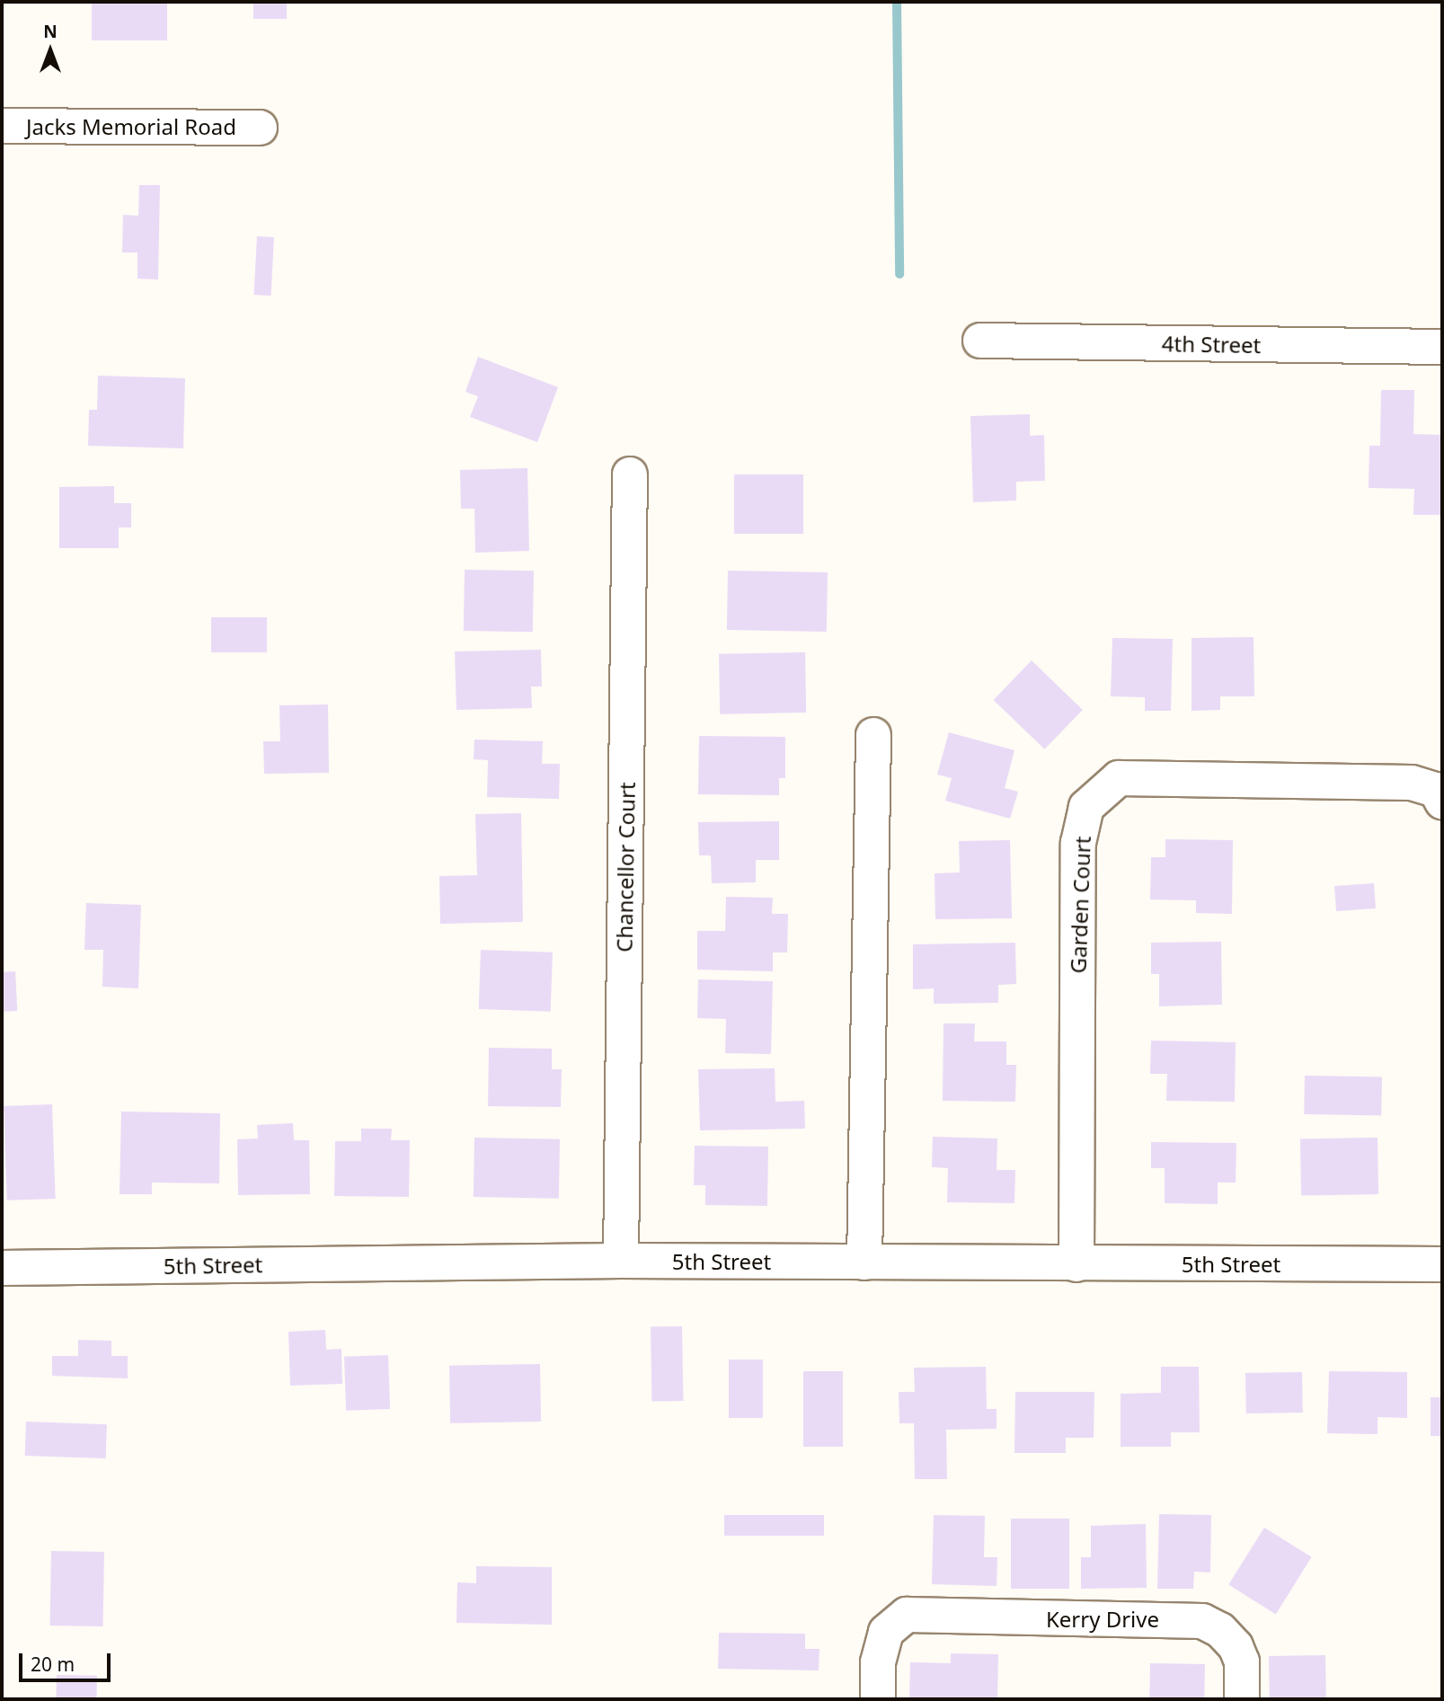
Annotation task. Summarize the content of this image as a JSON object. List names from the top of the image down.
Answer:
{
  "streets": {
    "street": [
      "Jacks Memorial Road",
      "4th Street",
      "Chancellor Court",
      "Garden Court",
      "5th Street",
      "Kerry Drive"
    ]
  },
  "crossings": [
    ["Chancellor Court", "5th Street"],
    ["Garden Court", "5th Street"]
  ],
  "scale_bar": "20 m",
  "north": "top"
}
